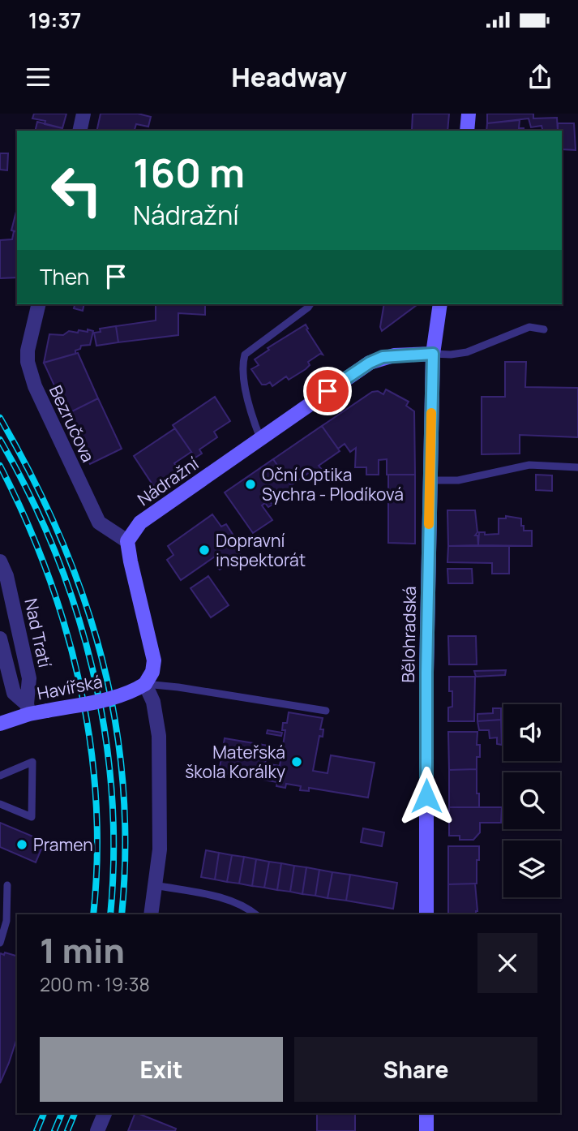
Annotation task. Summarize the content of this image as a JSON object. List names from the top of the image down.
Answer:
{
  "streets": {
    "street": [
      "Bezručova",
      "Nádražní",
      "Nad Tratí",
      "Bělohradská",
      "Havířská"
    ]
  },
  "crossings": [
    ["Bezručova", "Nádražní"],
    ["Nádražní", "Bělohradská"],
    ["Nad Tratí", "Havířská"]
  ],
  "places": [
    "Oční Optika Sychra - Plodíková",
    "Dopravní inspektorát",
    "Mateřská škola Korálky",
    "Pramen"
  ],
  "page": {
    "status": "19:37",
    "header": "Headway",
    "turn": ["160 m", "Nádražní"],
    "then": "Then",
    "heading": ["1 min", "200 m · 19:38"],
    "buttons": ["Exit", "Share"]
  }
}
